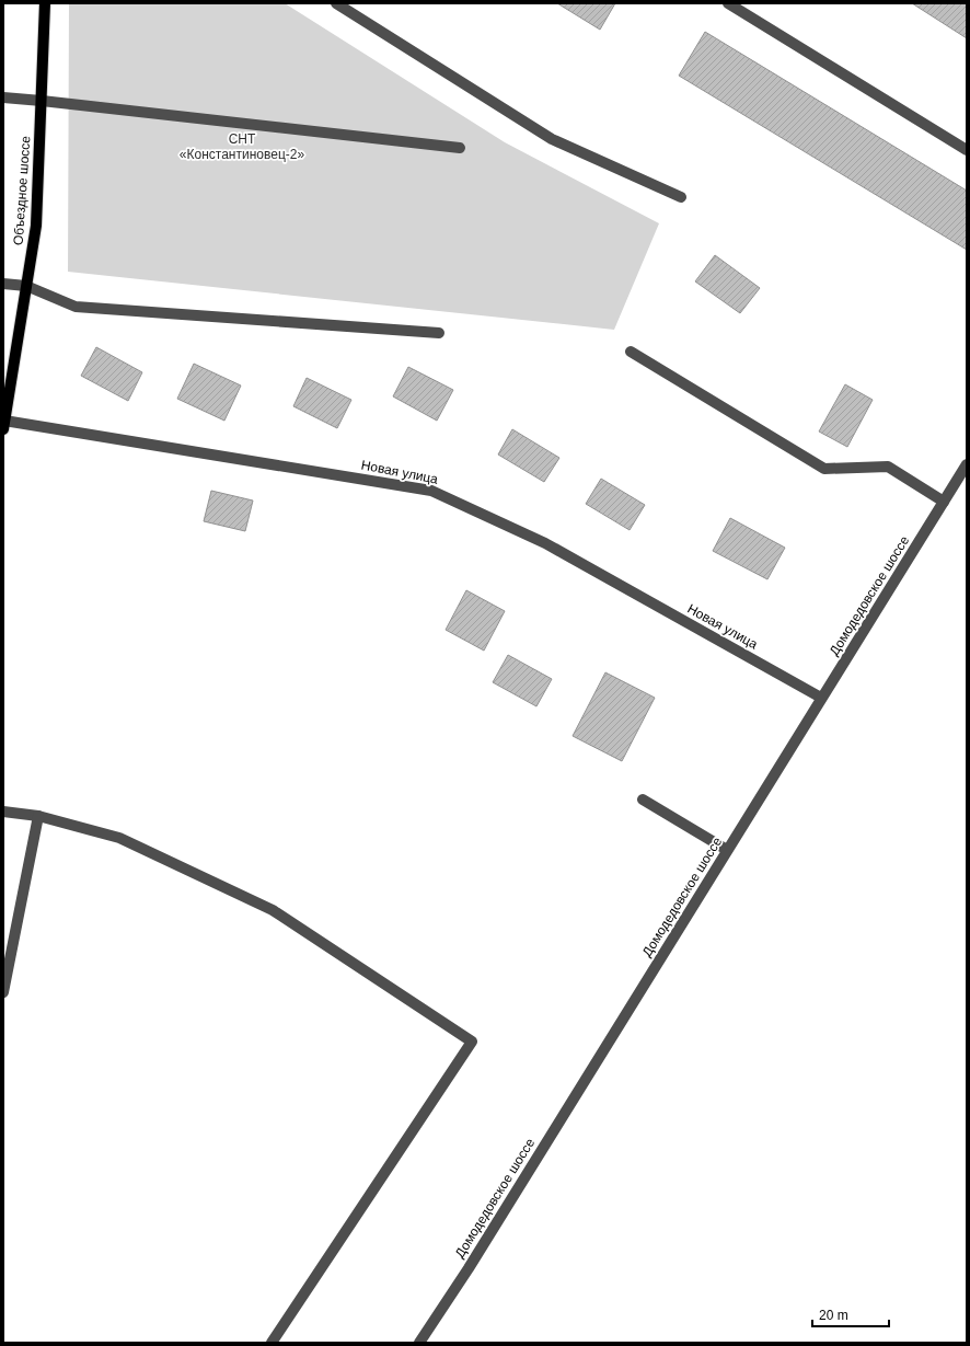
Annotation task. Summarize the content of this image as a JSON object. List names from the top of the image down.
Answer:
{
  "streets": {
    "main road": ["Объездное шоссе"],
    "street": ["Новая улица", "Домодедовское шоссе"]
  },
  "crossings": [
    ["Объездное шоссе", "Новая улица"],
    ["Новая улица", "Домодедовское шоссе"]
  ],
  "parks": ["СНТ «Константиновец-2»"],
  "scale_bar": "20 m"
}
